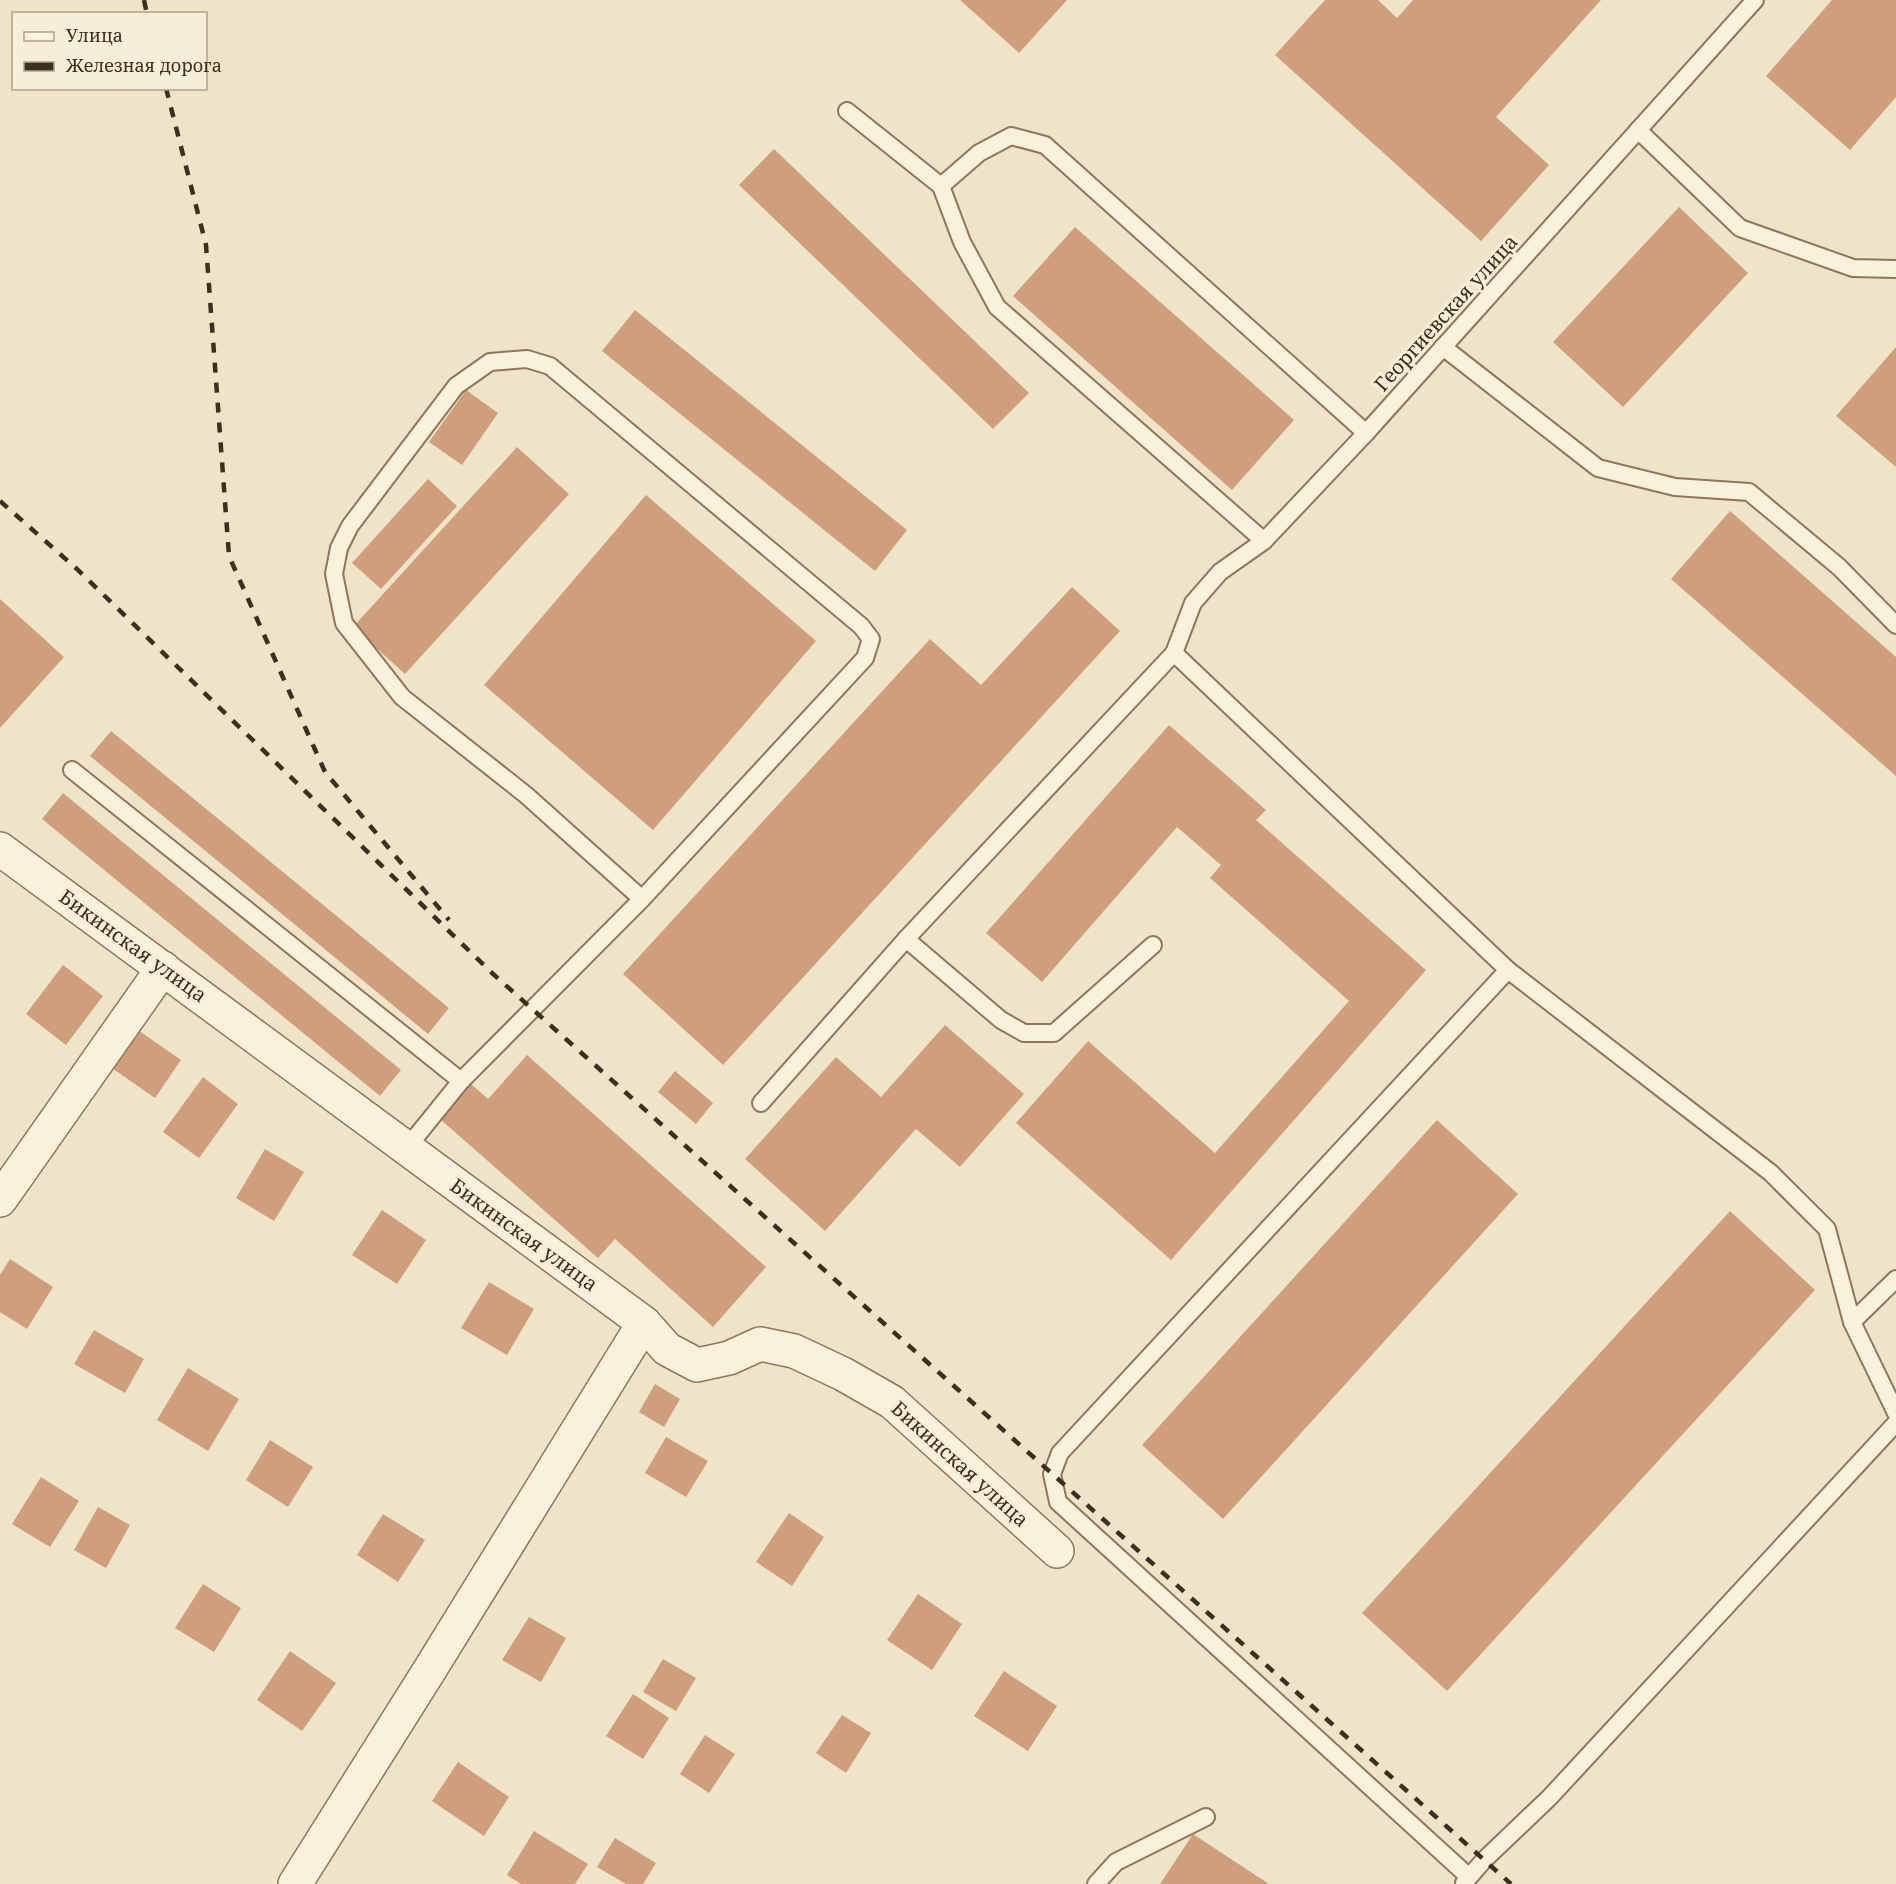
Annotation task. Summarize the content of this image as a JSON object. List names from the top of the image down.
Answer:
{
  "streets": {
    "street": ["Бикинская улица"],
    "lane": ["Георгиевская улица"]
  },
  "legend": ["Улица", "Железная дорога"]
}
